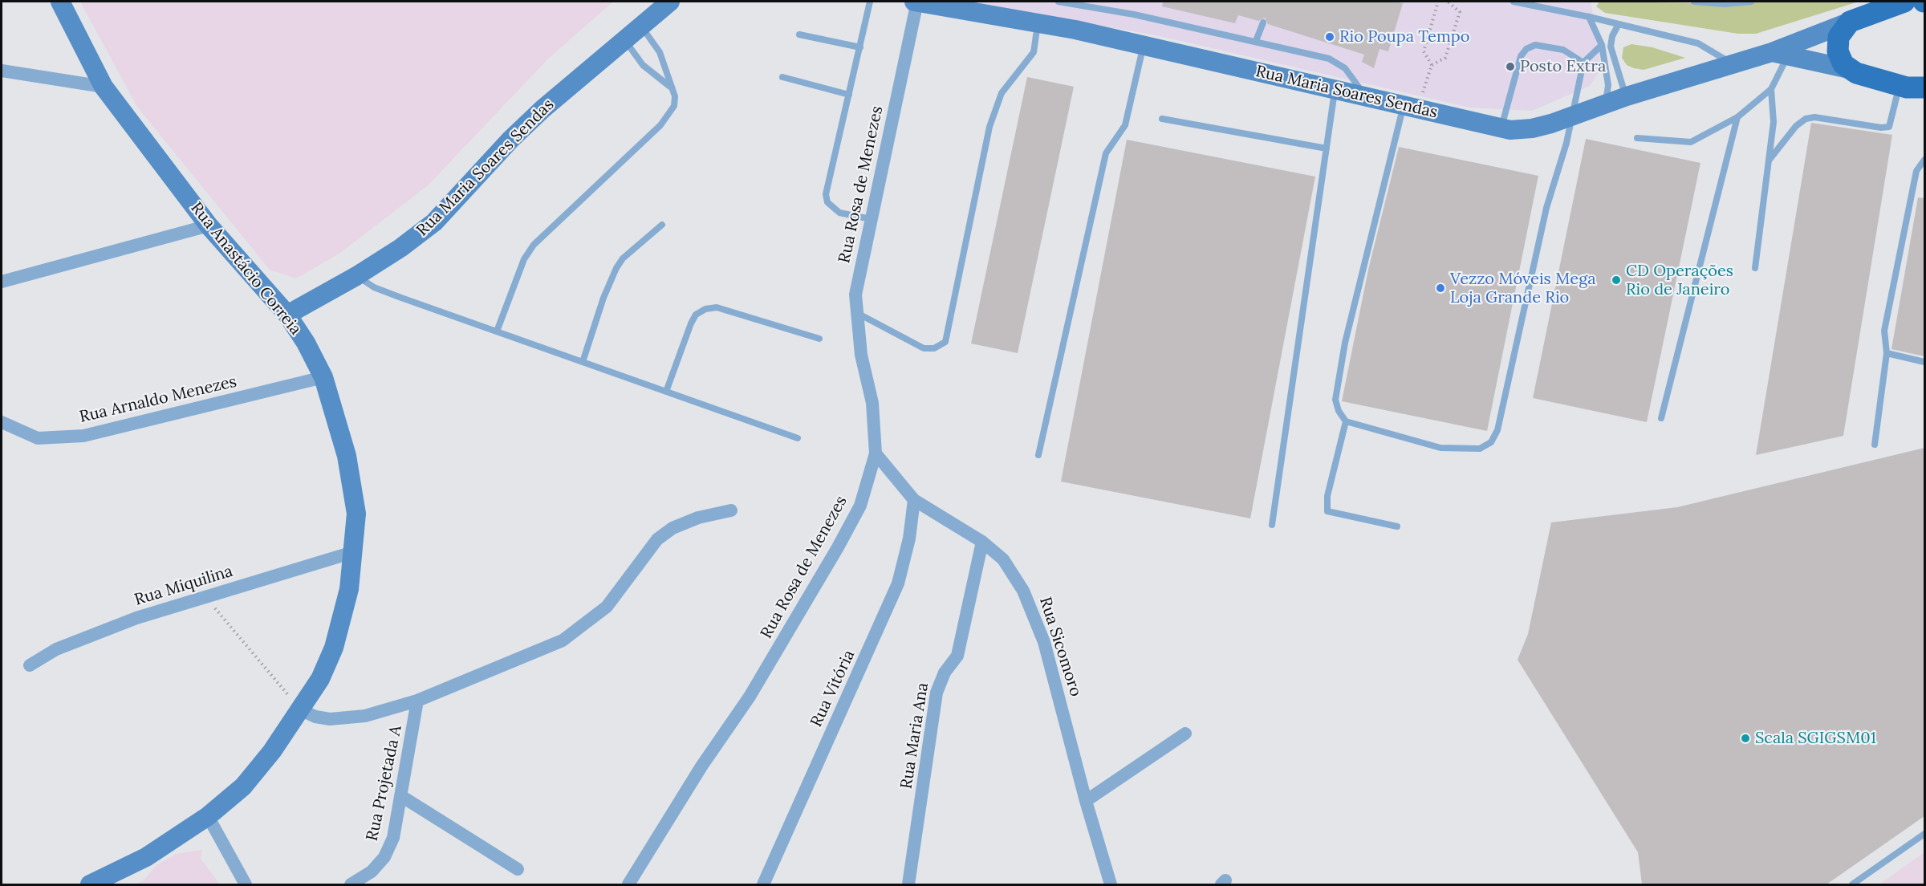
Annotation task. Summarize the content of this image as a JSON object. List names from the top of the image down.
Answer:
{
  "streets": {
    "main road": ["Rua Maria Soares Sendas", "Rua Anastácio Correia"],
    "street": [
      "Rua Rosa de Menezes",
      "Rua Arnaldo Menezes",
      "Rua Miquilina",
      "Rua Sicomoro",
      "Rua Vitória",
      "Rua Maria Ana",
      "Rua Projetada A"
    ]
  },
  "crossings": [
    ["Rua Maria Soares Sendas", "Rua Rosa de Menezes"],
    ["Rua Maria Soares Sendas", "Rua Anastácio Correia"],
    ["Rua Rosa de Menezes", "Rua Sicomoro"],
    ["Rua Anastácio Correia", "Rua Arnaldo Menezes"],
    ["Rua Anastácio Correia", "Rua Miquilina"],
    ["Rua Sicomoro", "Rua Vitória"],
    ["Rua Sicomoro", "Rua Maria Ana"]
  ],
  "places": [
    "Rio Poupa Tempo",
    "Posto Extra",
    "CD Operações Rio de Janeiro",
    "Vezzo Móveis Mega Loja Grande Rio",
    "Scala SGIGSM01"
  ]
}
